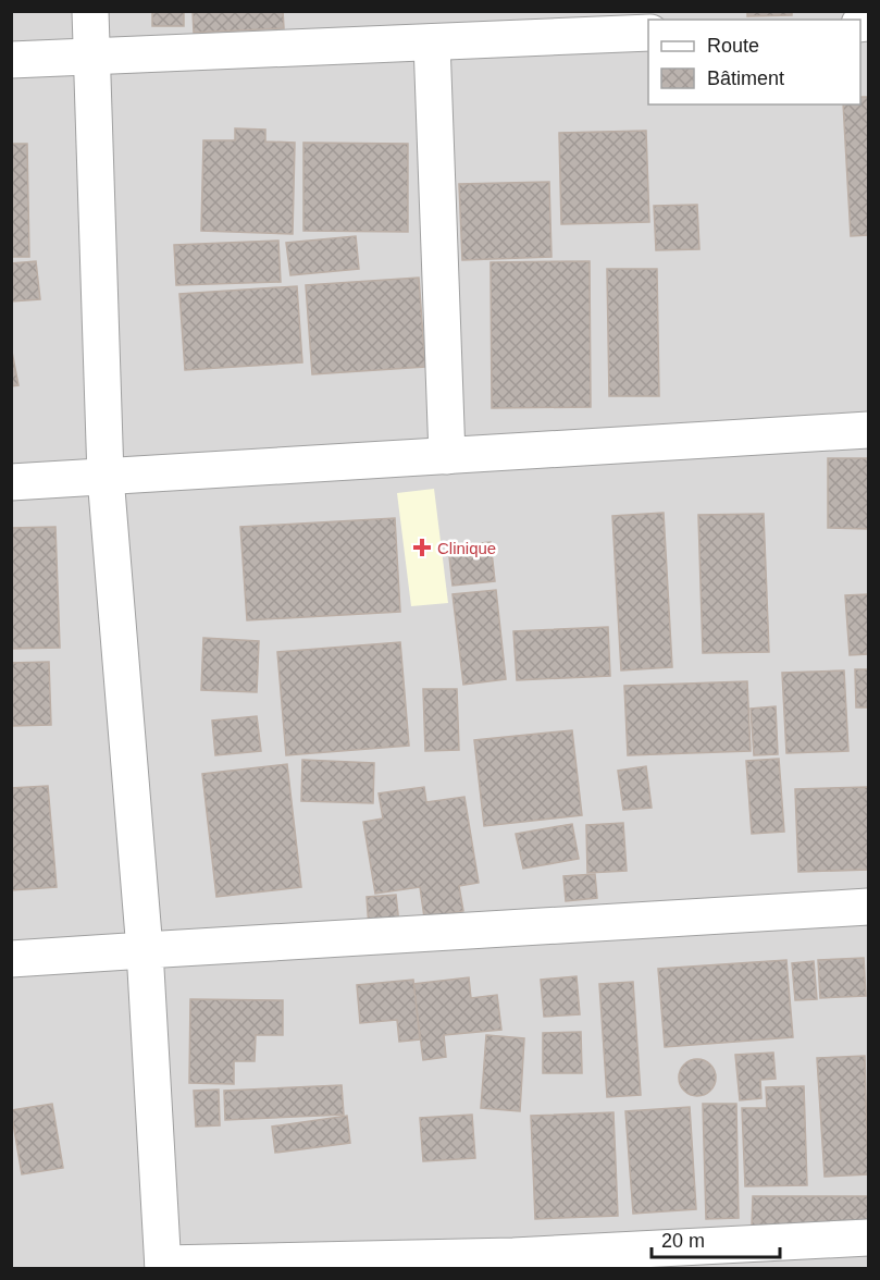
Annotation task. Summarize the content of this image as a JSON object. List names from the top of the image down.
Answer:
{
  "places": {
    "health": ["Clinique"]
  },
  "legend": ["Route", "Bâtiment"],
  "scale_bar": "20 m"
}
